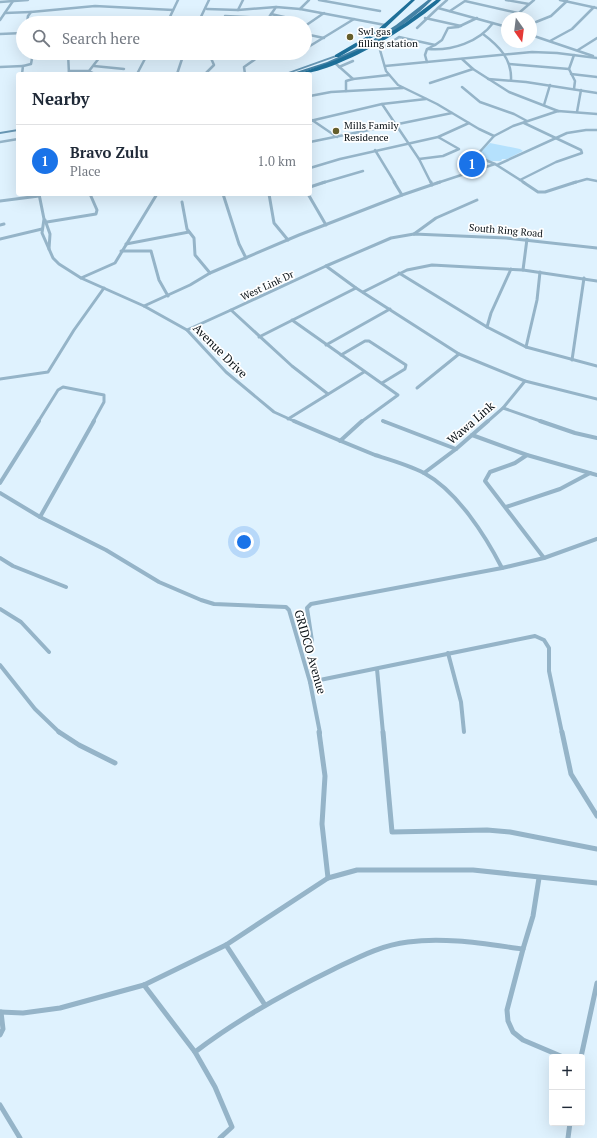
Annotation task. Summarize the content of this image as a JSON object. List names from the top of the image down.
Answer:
{
  "streets": {
    "street": [
      "South Ring Road",
      "West Link Dr",
      "Avenue Drive",
      "Wawa Link",
      "GRIDCO Avenue"
    ]
  },
  "crossings": [
    ["South Ring Road", "West Link Dr"],
    ["Avenue Drive", "Wawa Link"]
  ],
  "places": ["Swl gas filling station", "Mills Family Residence"],
  "north": "bottom",
  "page": {
    "search": "Search here",
    "heading": "Nearby",
    "list": [
      {
        "mark": "1",
        "name": "Bravo Zulu",
        "note": "Place",
        "value": "1.0 km"
      }
    ],
    "pins": "1",
    "map_buttons": ["+", "−"]
  }
}
